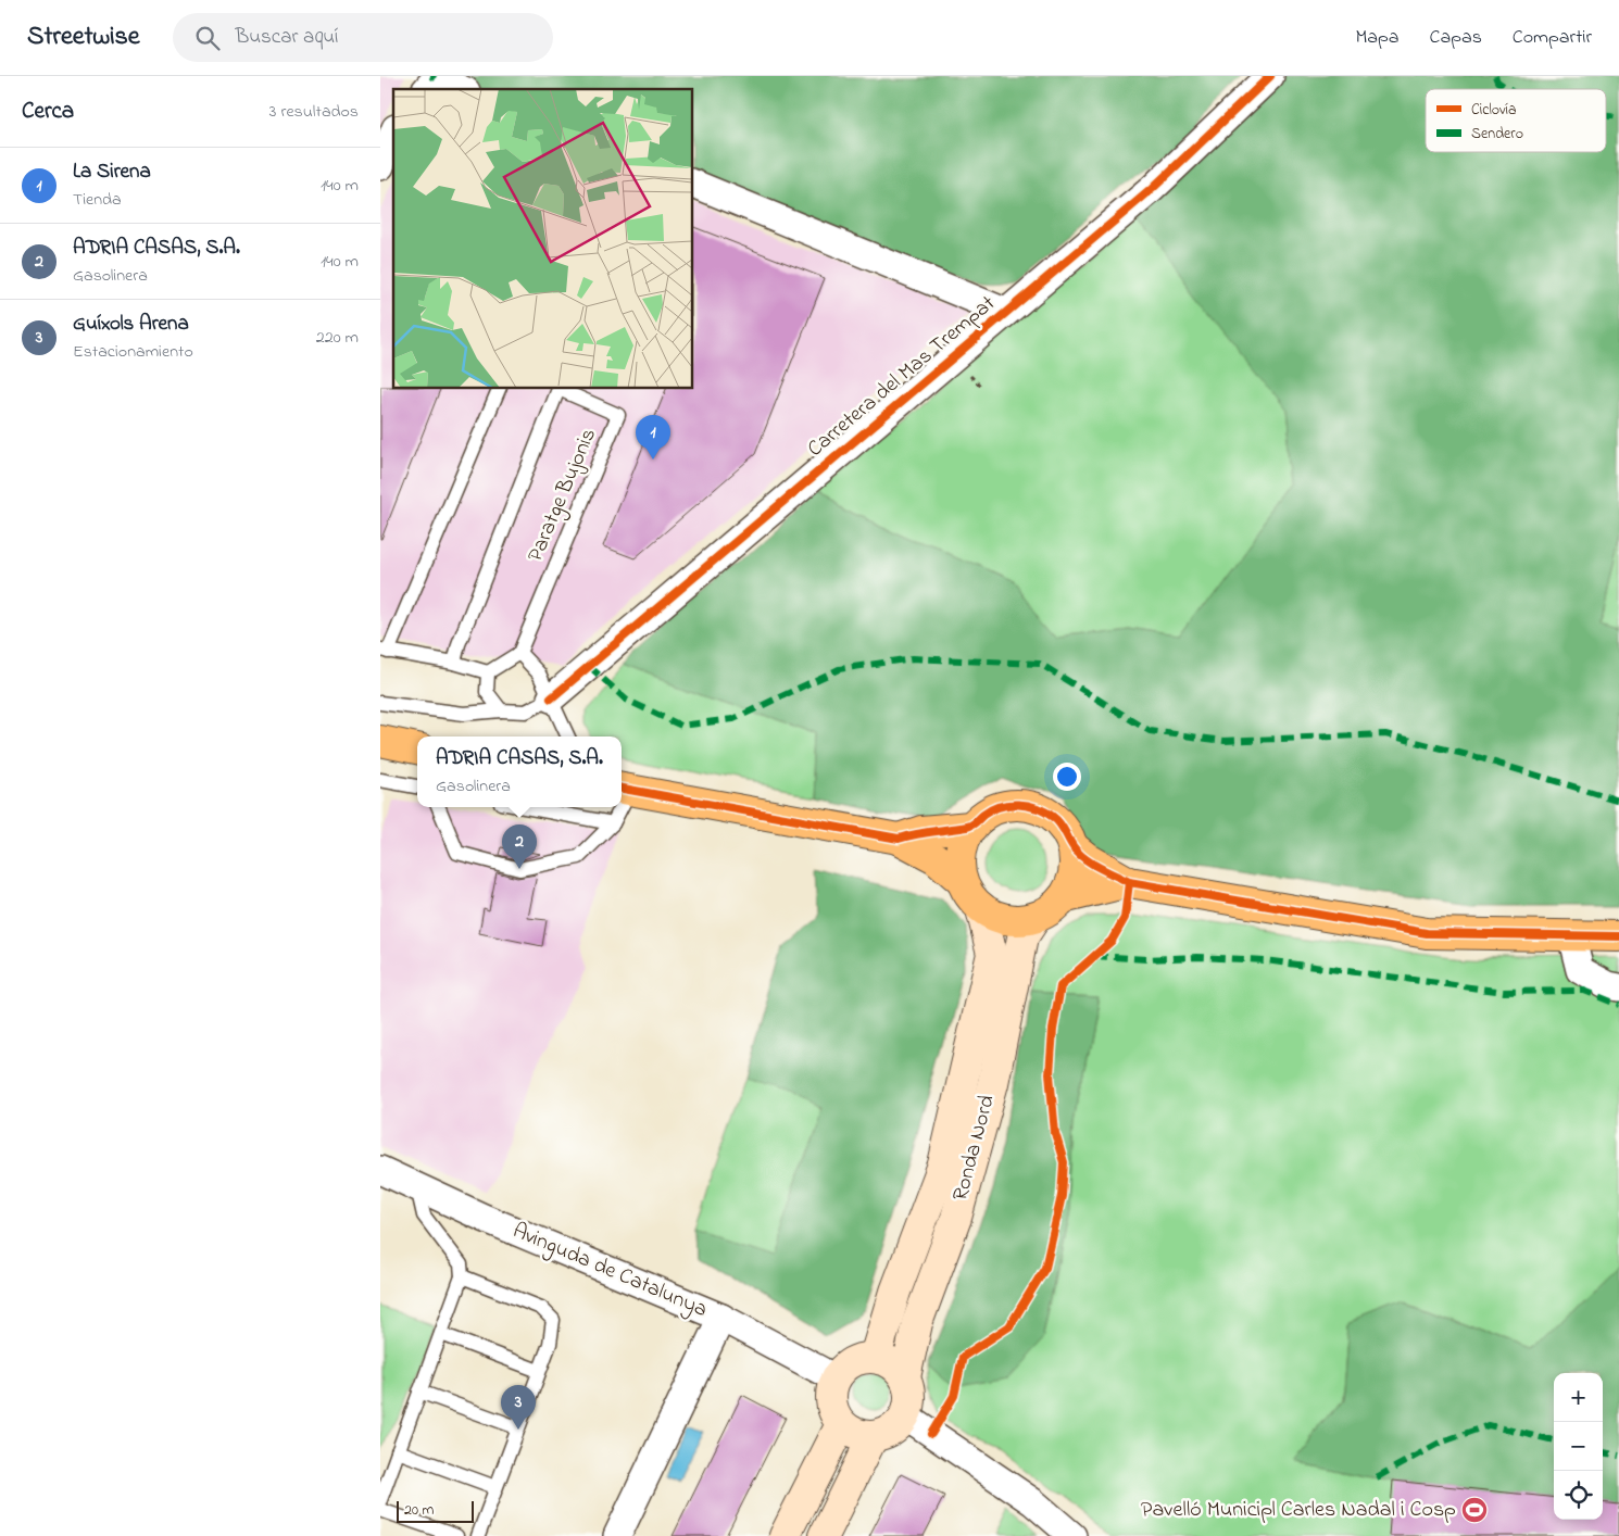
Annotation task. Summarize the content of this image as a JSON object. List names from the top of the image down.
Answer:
{
  "streets": {
    "street": ["Carretera del Mas Trempat", "Ronda Nord", "Avinguda de Catalunya"],
    "lane": ["Paratge Bujonis"]
  },
  "crossings": [
    ["Carretera del Mas Trempat", "Paratge Bujonis"],
    ["Ronda Nord", "Avinguda de Catalunya"]
  ],
  "places": {
    "sports": ["Pavelló Municipl Carles Nadal i Cosp"]
  },
  "legend": ["Ciclovía", "Sendero"],
  "scale_bar": "20 m",
  "page": {
    "header": "Streetwise",
    "search": "Buscar aquí",
    "nav": ["Mapa", "Capas", "Compartir"],
    "heading": ["Cerca", "3 resultados"],
    "list": [
      {
        "mark": "1",
        "name": "La Sirena",
        "note": "Tienda",
        "value": "140 m"
      },
      {
        "mark": "2",
        "name": "ADRIA CASAS, S.A.",
        "note": "Gasolinera",
        "value": "140 m"
      },
      {
        "mark": "3",
        "name": "Guíxols Arena",
        "note": "Estacionamiento",
        "value": "220 m"
      }
    ],
    "pins": ["1", "2", "3"],
    "popup": ["ADRIA CASAS, S.A.", "Gasolinera"],
    "map_buttons": ["+", "−"],
    "scale": "20 m"
  }
}
